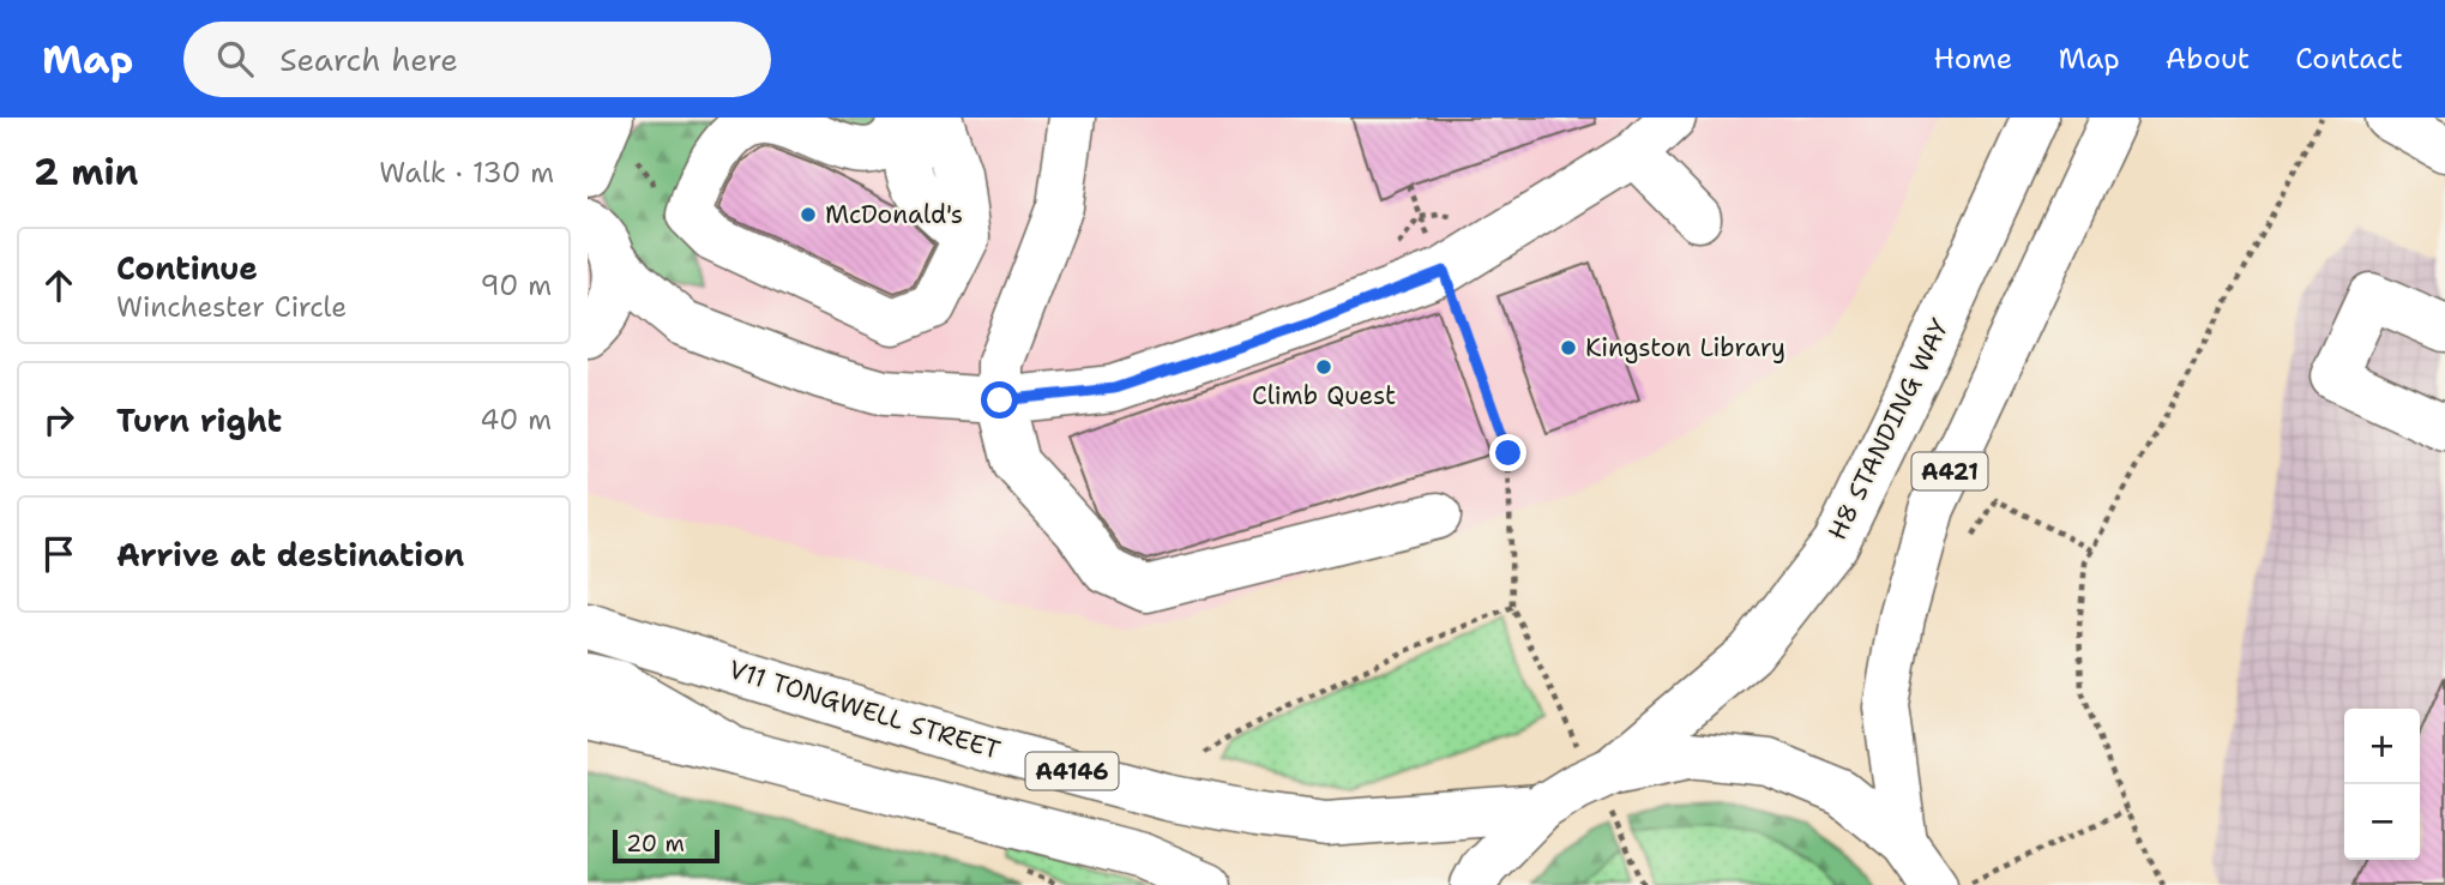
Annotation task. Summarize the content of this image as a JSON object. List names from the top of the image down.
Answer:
{
  "streets": {
    "main road": [
      "H8 STANDING WAY",
      "A421",
      "V11 TONGWELL STREET",
      "A4146"
    ]
  },
  "places": ["McDonald's", "Kingston Library", "Climb Quest"],
  "scale_bar": "20 m",
  "page": {
    "header": "Map",
    "search": "Search here",
    "nav": [
      "Home",
      "Map",
      "About",
      "Contact"
    ],
    "heading": ["2 min", "Walk · 130 m"],
    "list": [
      ["Continue", "Winchester Circle", "90 m"],
      ["Turn right", "40 m"],
      "Arrive at destination"
    ],
    "map_buttons": ["+", "−"],
    "scale": "20 m"
  }
}
